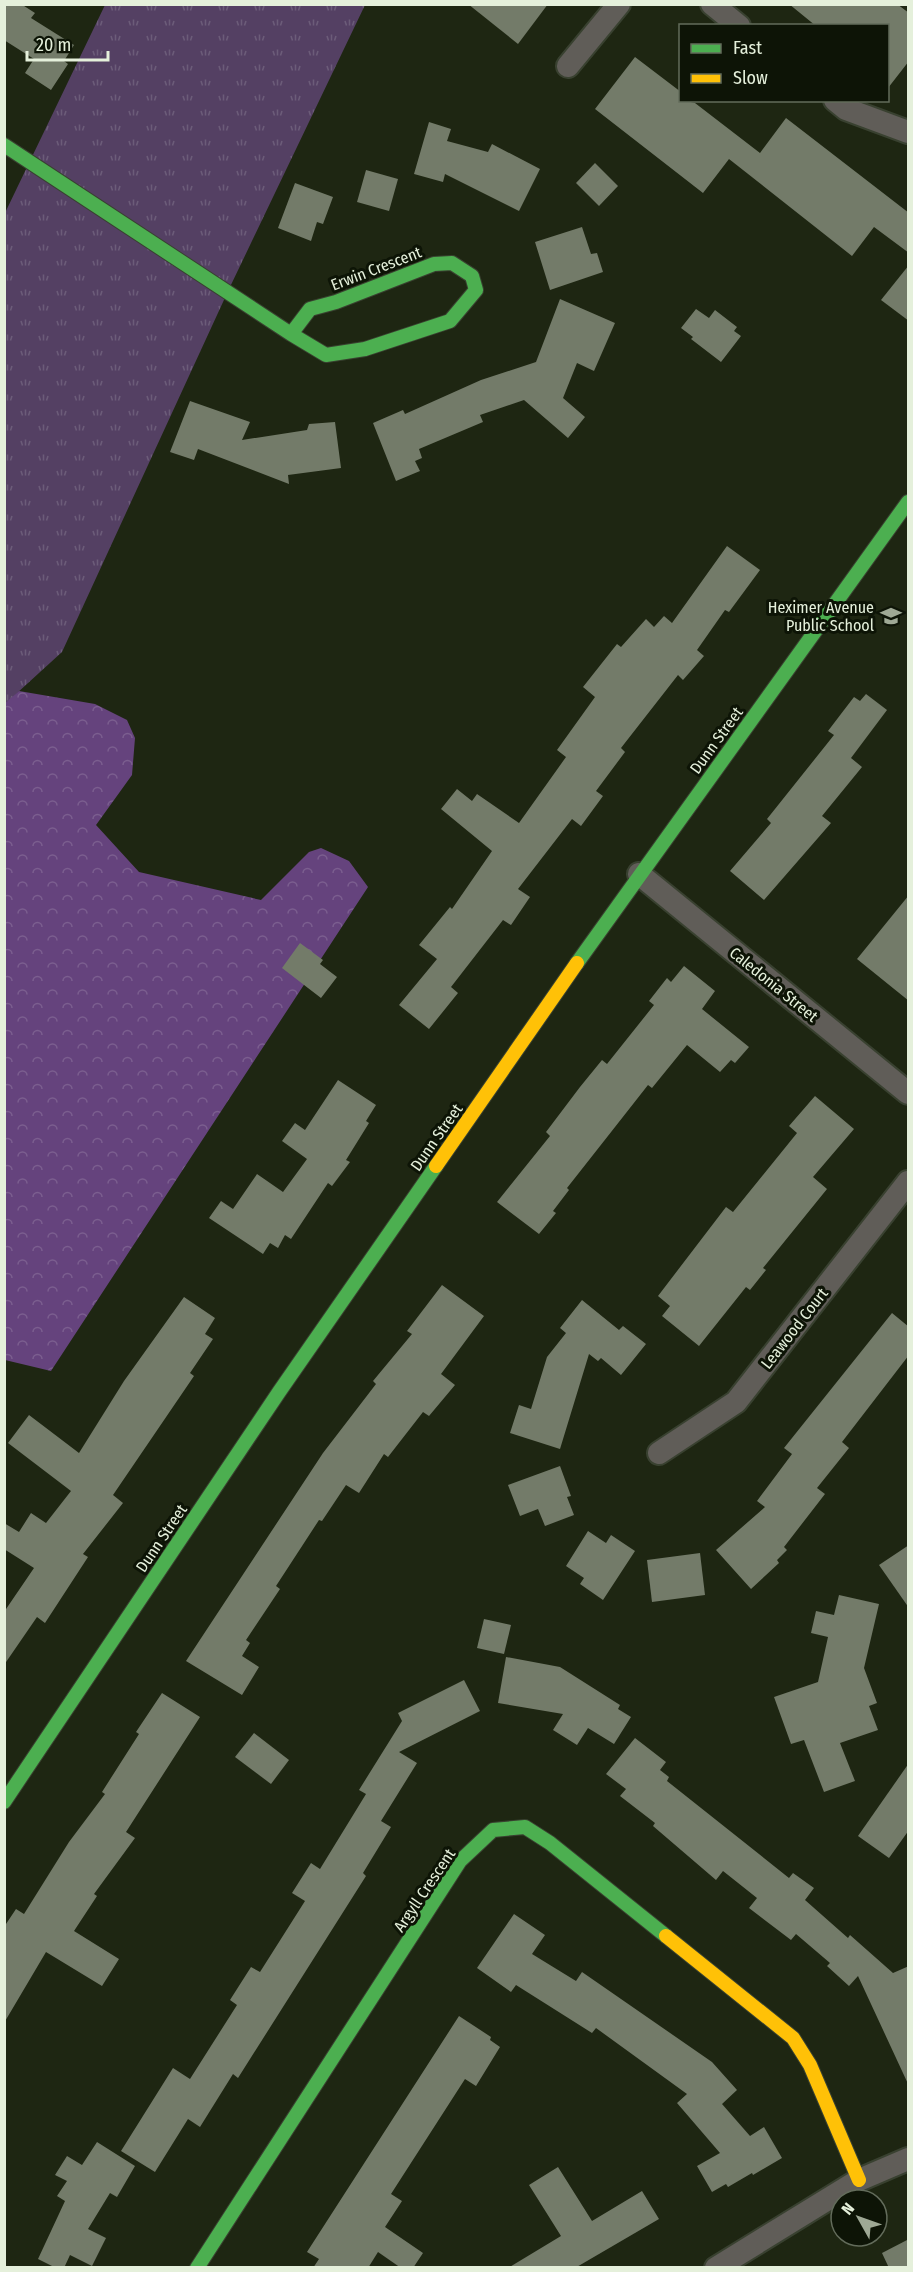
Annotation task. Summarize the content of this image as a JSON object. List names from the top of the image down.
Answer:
{
  "streets": {
    "street": [
      "Erwin Crescent",
      "Dunn Street",
      "Caledonia Street",
      "Leawood Court",
      "Argyll Crescent"
    ]
  },
  "crossings": [
    ["Dunn Street", "Caledonia Street"]
  ],
  "places": {
    "school or university": ["Heximer Avenue Public School"]
  },
  "legend": ["Fast", "Slow"],
  "scale_bar": "20 m",
  "north": "top left"
}
